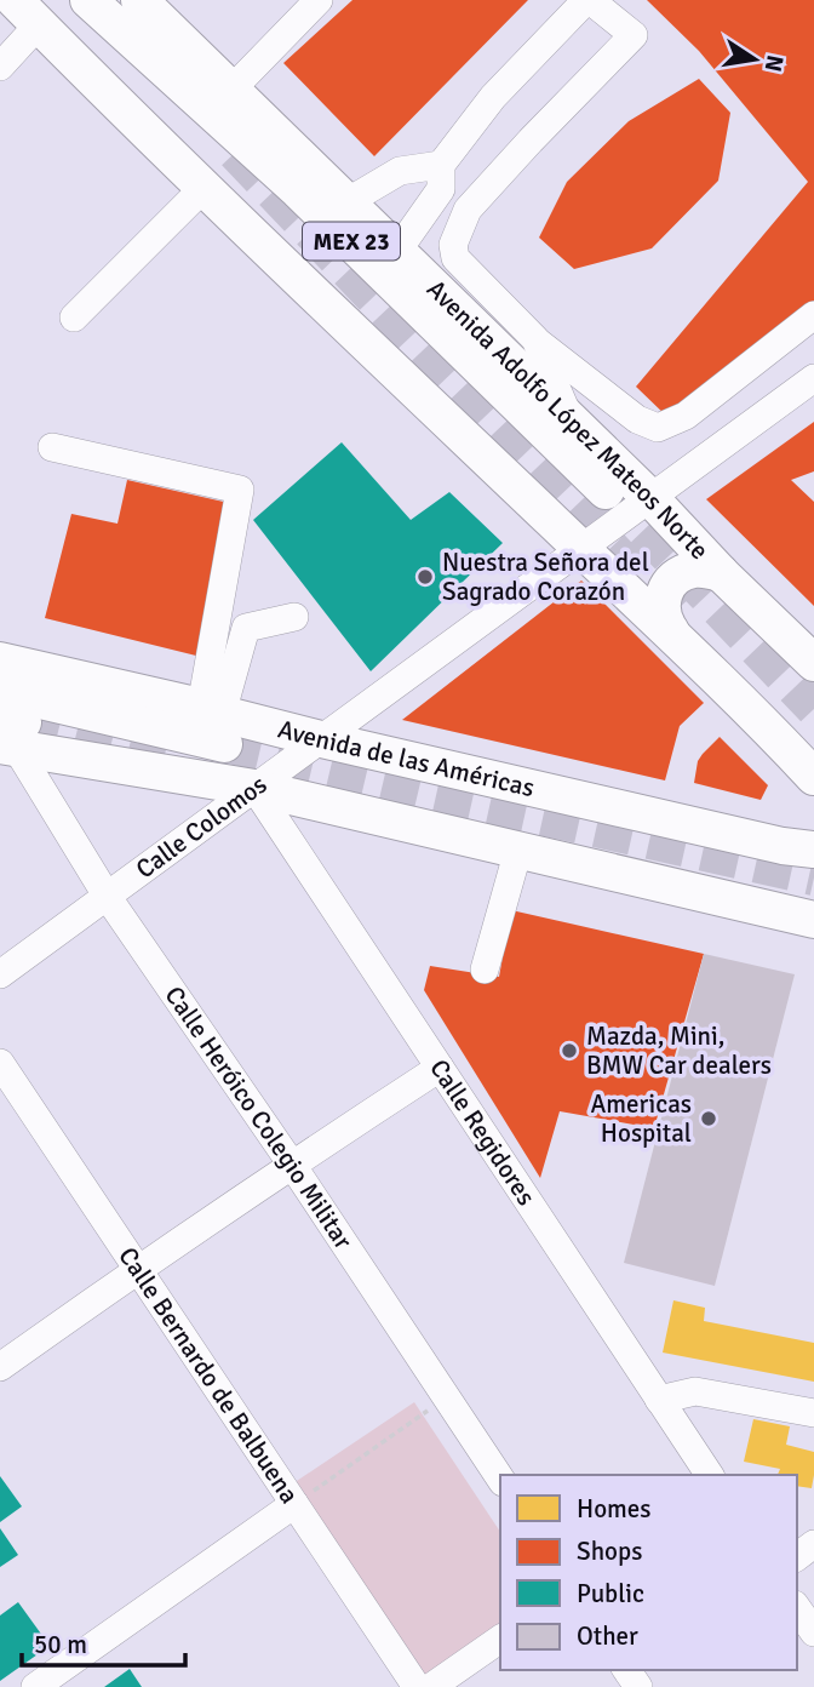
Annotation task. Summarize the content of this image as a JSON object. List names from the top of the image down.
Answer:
{
  "streets": {
    "main road": ["MEX 23", "Avenida Adolfo López Mateos Norte", "Avenida de las Américas"],
    "street": [
      "Calle Colomos",
      "Calle Heróico Colegio Militar",
      "Calle Regidores",
      "Calle Bernardo de Balbuena"
    ]
  },
  "crossings": [
    ["Avenida Adolfo López Mateos Norte", "Calle Colomos"],
    ["Avenida de las Américas", "Calle Colomos"],
    ["Calle Colomos", "Calle Heróico Colegio Militar"],
    ["Calle Colomos", "Calle Regidores"]
  ],
  "places": ["Nuestra Señora del Sagrado Corazón", "Mazda, Mini, BMW Car dealers", "Americas Hospital"],
  "legend": [
    "Homes",
    "Shops",
    "Public",
    "Other"
  ],
  "scale_bar": "50 m",
  "north": "right"
}
